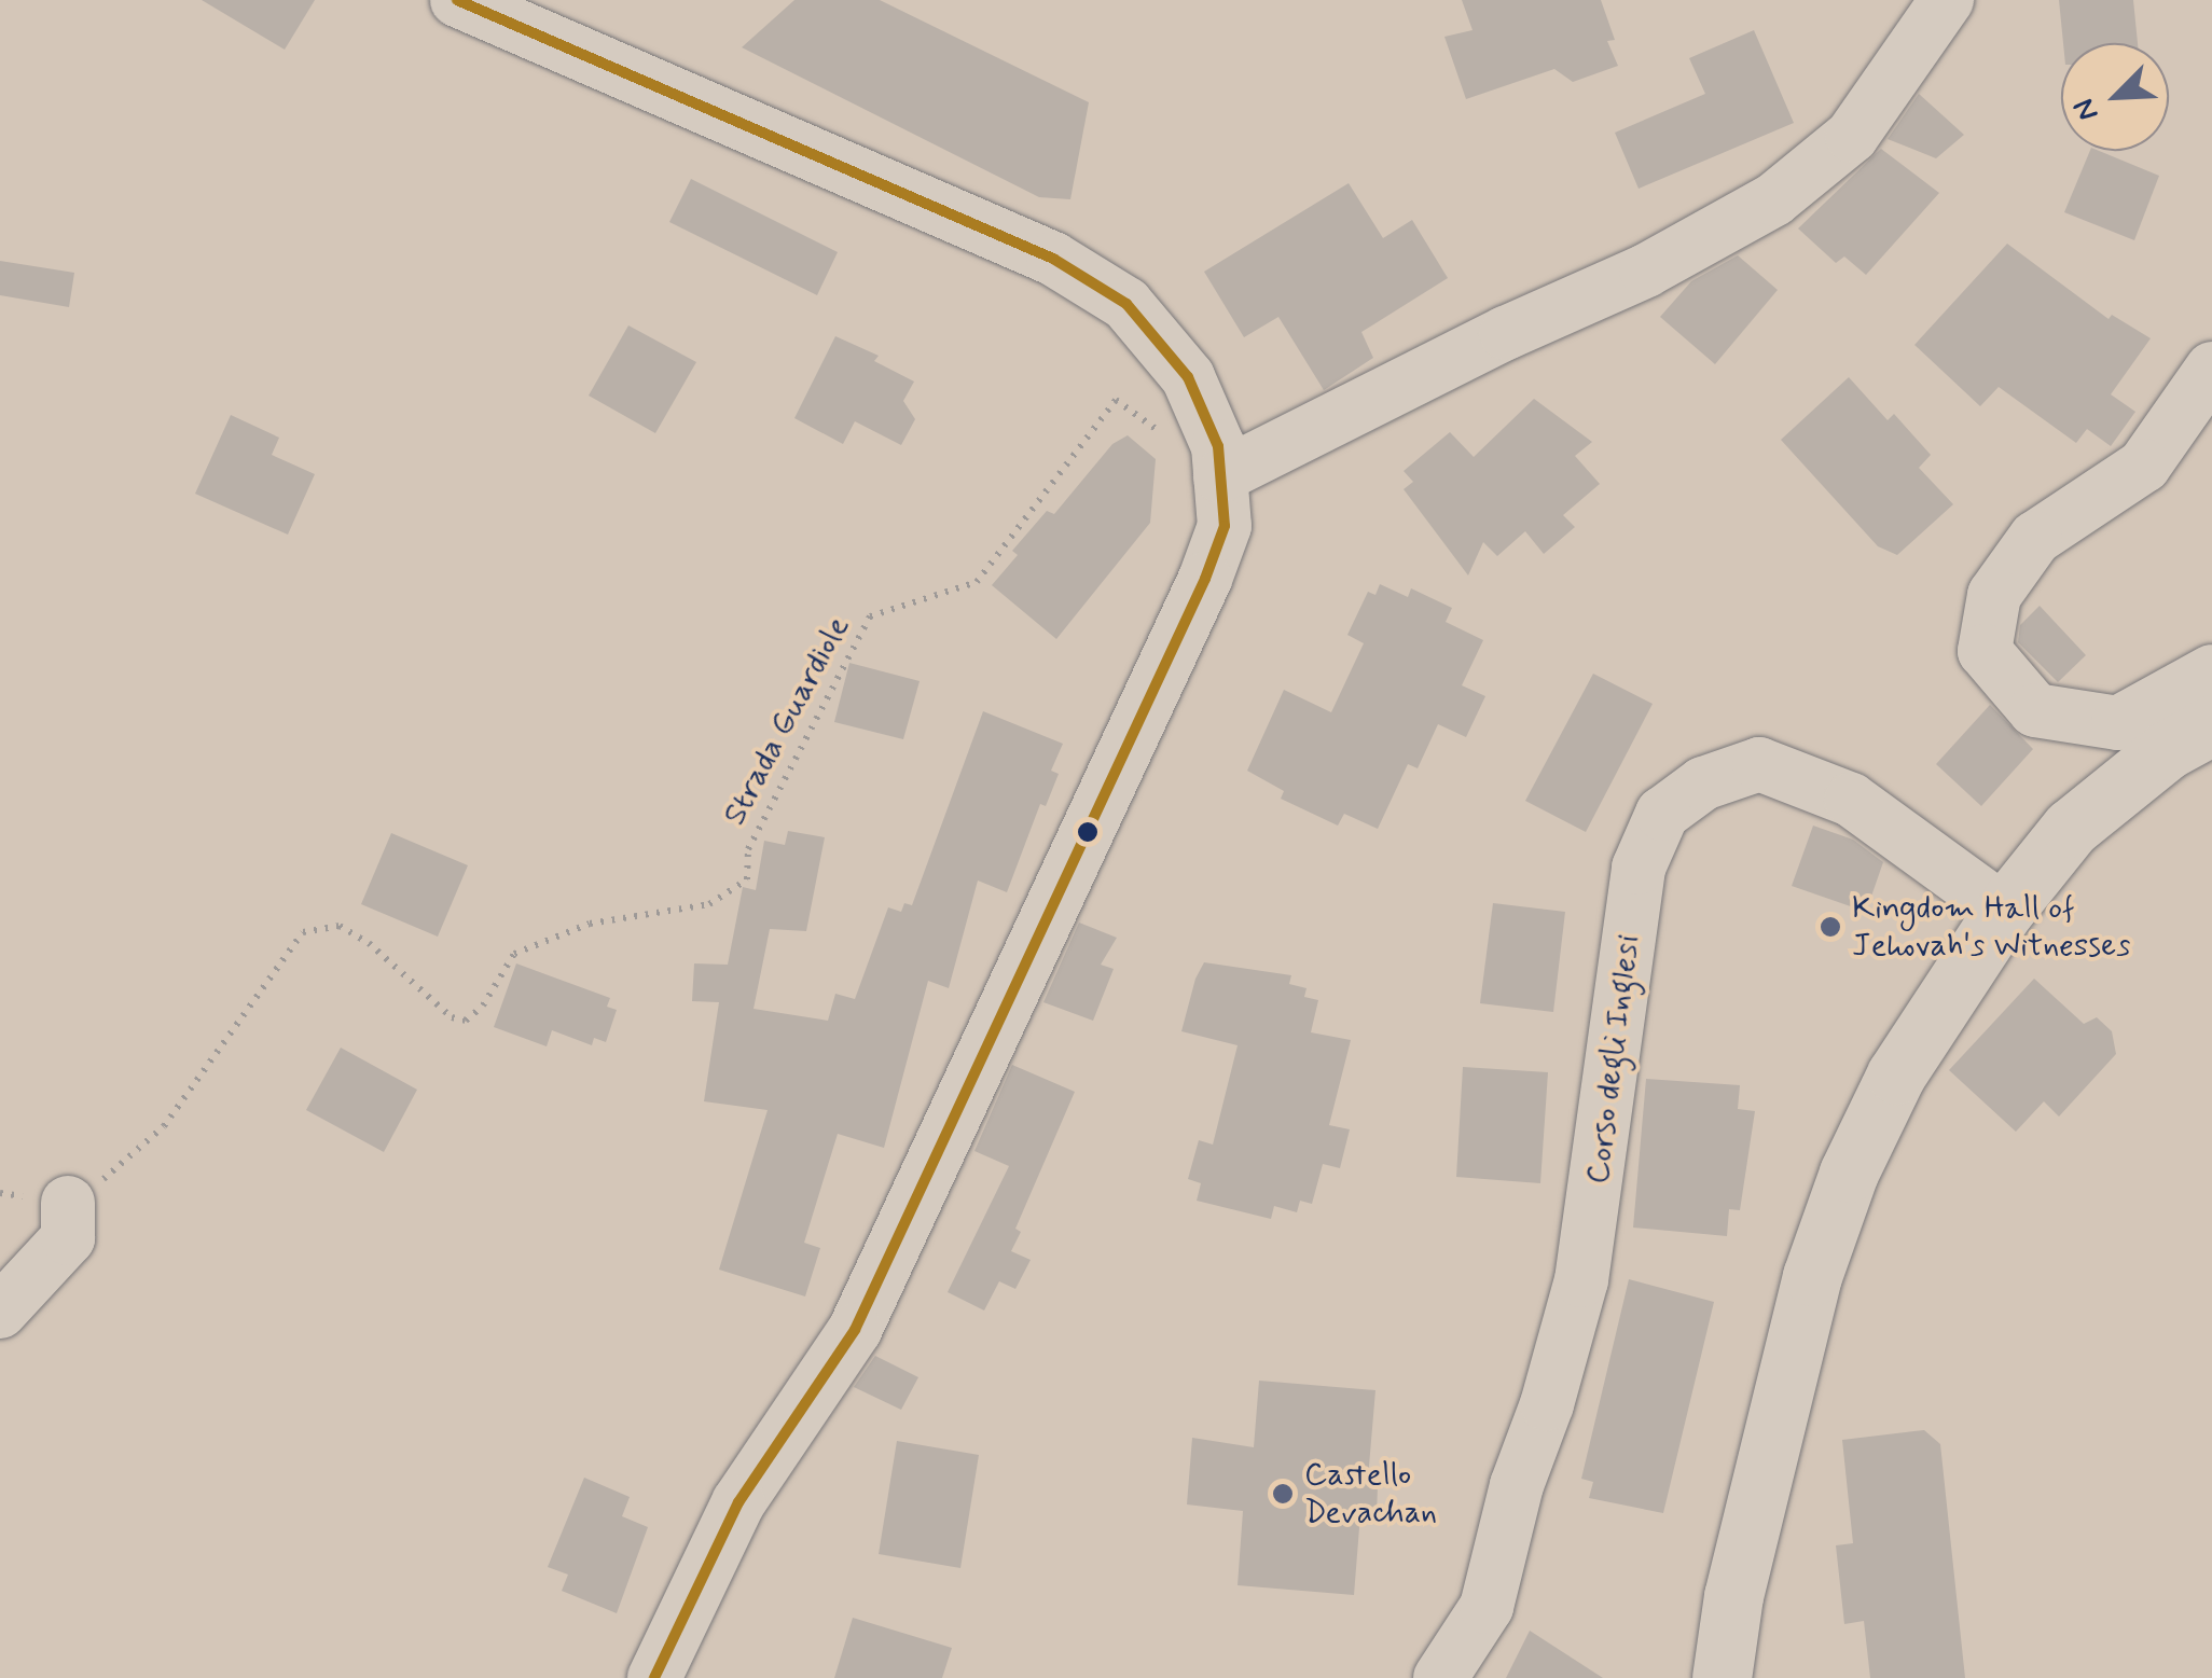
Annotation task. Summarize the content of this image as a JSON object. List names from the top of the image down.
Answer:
{
  "streets": {
    "street": ["Corso degli Inglesi"],
    "path": ["Strada Guardiole"]
  },
  "places": ["Kingdom Hall of Jehovah's Witnesses", "Castello Devachan"],
  "north": "bottom left"
}
